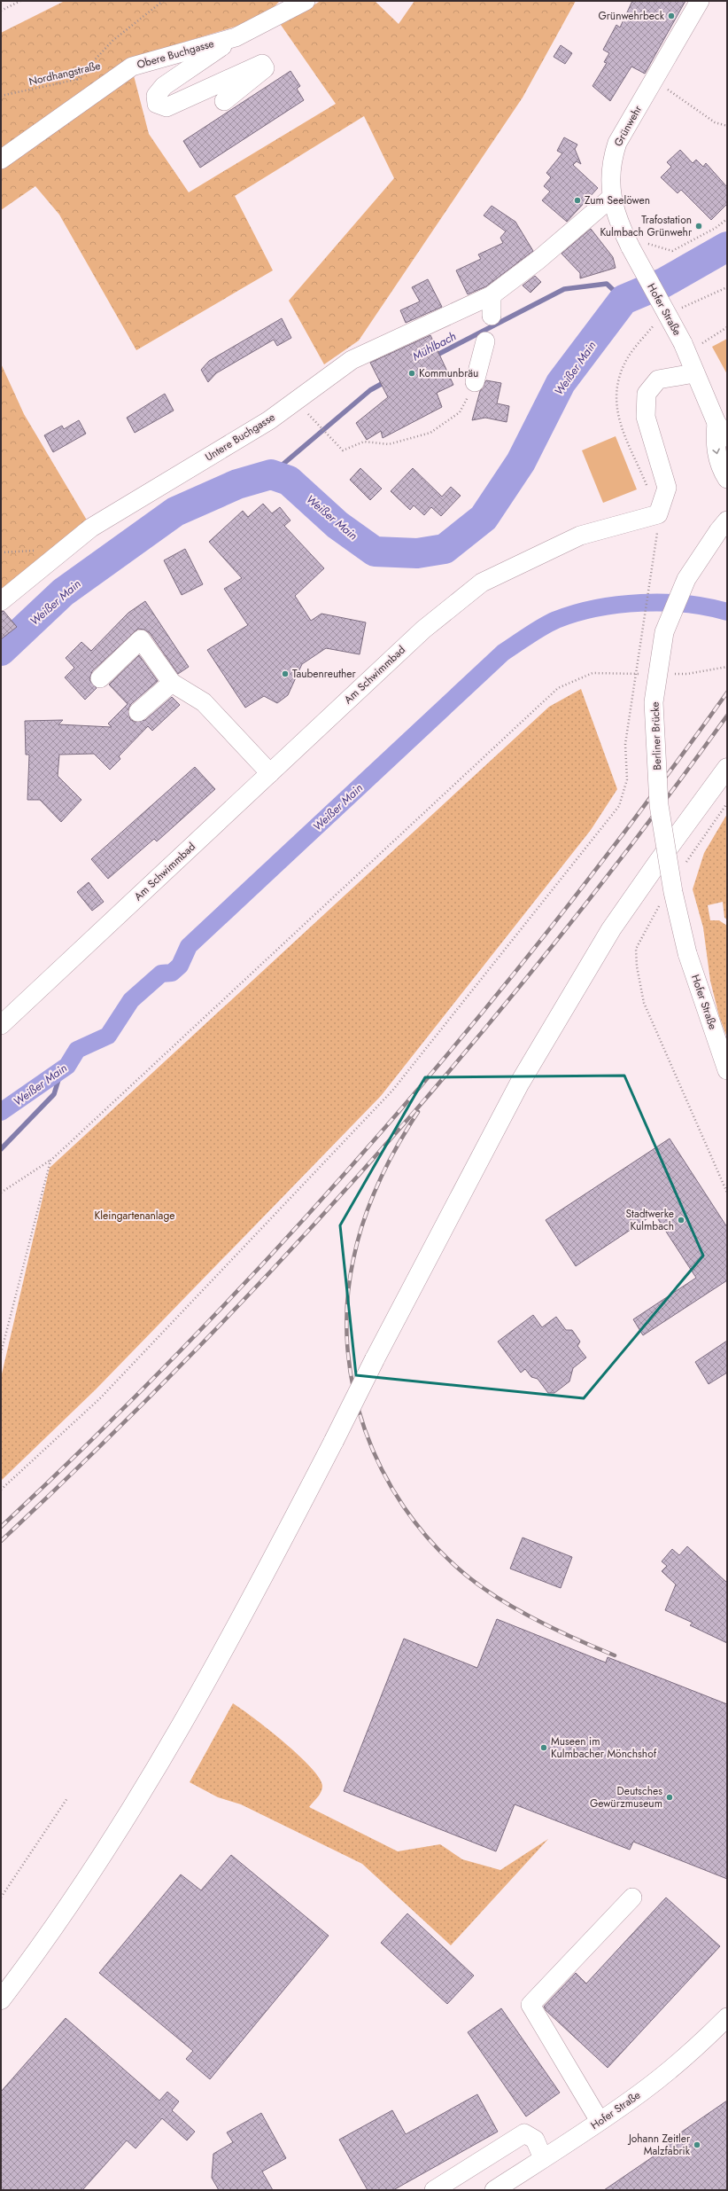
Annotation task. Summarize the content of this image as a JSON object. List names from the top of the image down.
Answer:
{
  "streets": {
    "street": [
      "Obere Buchgasse",
      "Grünwehr",
      "Hofer Straße",
      "Untere Buchgasse",
      "Am Schwimmbad",
      "Berliner Brücke"
    ],
    "path": ["Nordhangstraße"]
  },
  "crossings": [
    ["Grünwehr", "Hofer Straße"],
    ["Hofer Straße", "Am Schwimmbad"],
    ["Hofer Straße", "Berliner Brücke"]
  ],
  "water": ["Mühlbach", "Weißer Main"],
  "parks": ["Kleingartenanlage"],
  "places": [
    "Grünwehrbeck",
    "Zum Seelöwen",
    "Trafostation Kulmbach Grünwehr",
    "Kommunbräu",
    "Taubenreuther",
    "Stadtwerke Kulmbach",
    "Museen im Kulmbacher Mönchshof",
    "Deutsches Gewürzmuseum",
    "Johann Zeitler Malzfabrik"
  ]
}
